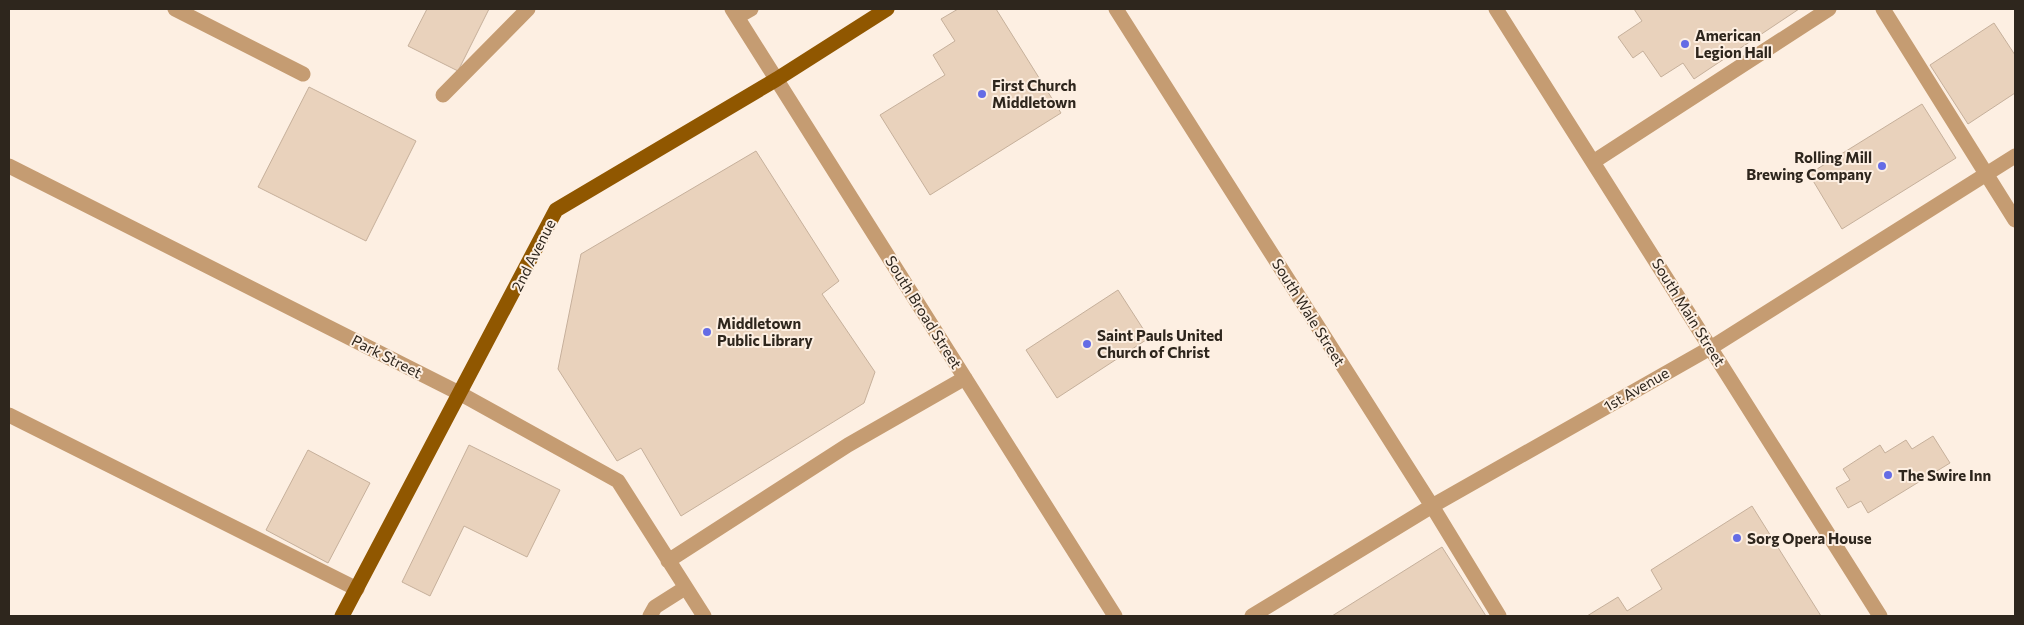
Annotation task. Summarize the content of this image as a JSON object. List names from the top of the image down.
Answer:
{
  "streets": {
    "main road": ["2nd Avenue"],
    "street": [
      "South Broad Street",
      "South Wale Street",
      "South Main Street",
      "Park Street",
      "1st Avenue"
    ]
  },
  "crossings": [
    ["2nd Avenue", "South Broad Street"],
    ["2nd Avenue", "Park Street"],
    ["South Wale Street", "1st Avenue"],
    ["South Main Street", "1st Avenue"]
  ],
  "places": [
    "American Legion Hall",
    "First Church Middletown",
    "Rolling Mill Brewing Company",
    "Middletown Public Library",
    "Saint Pauls United Church of Christ",
    "The Swire Inn",
    "Sorg Opera House"
  ]
}
